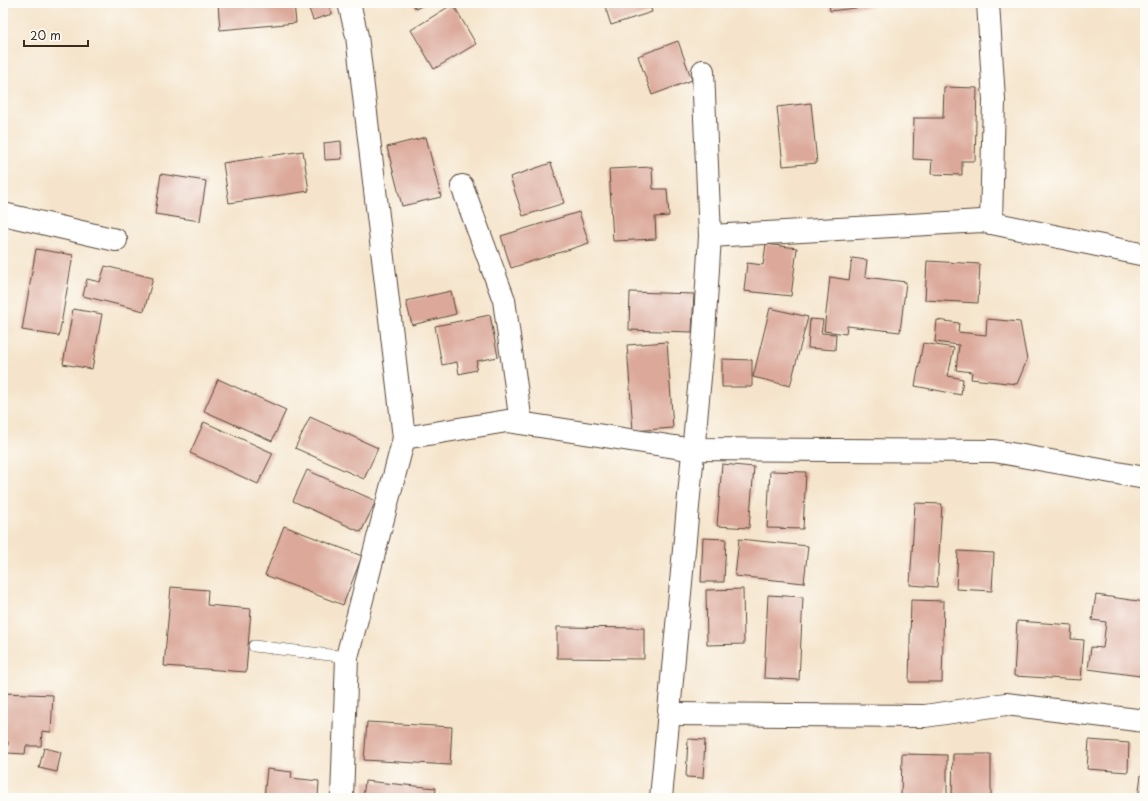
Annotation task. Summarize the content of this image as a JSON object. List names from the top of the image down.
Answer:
{
  "scale_bar": "20 m"
}
